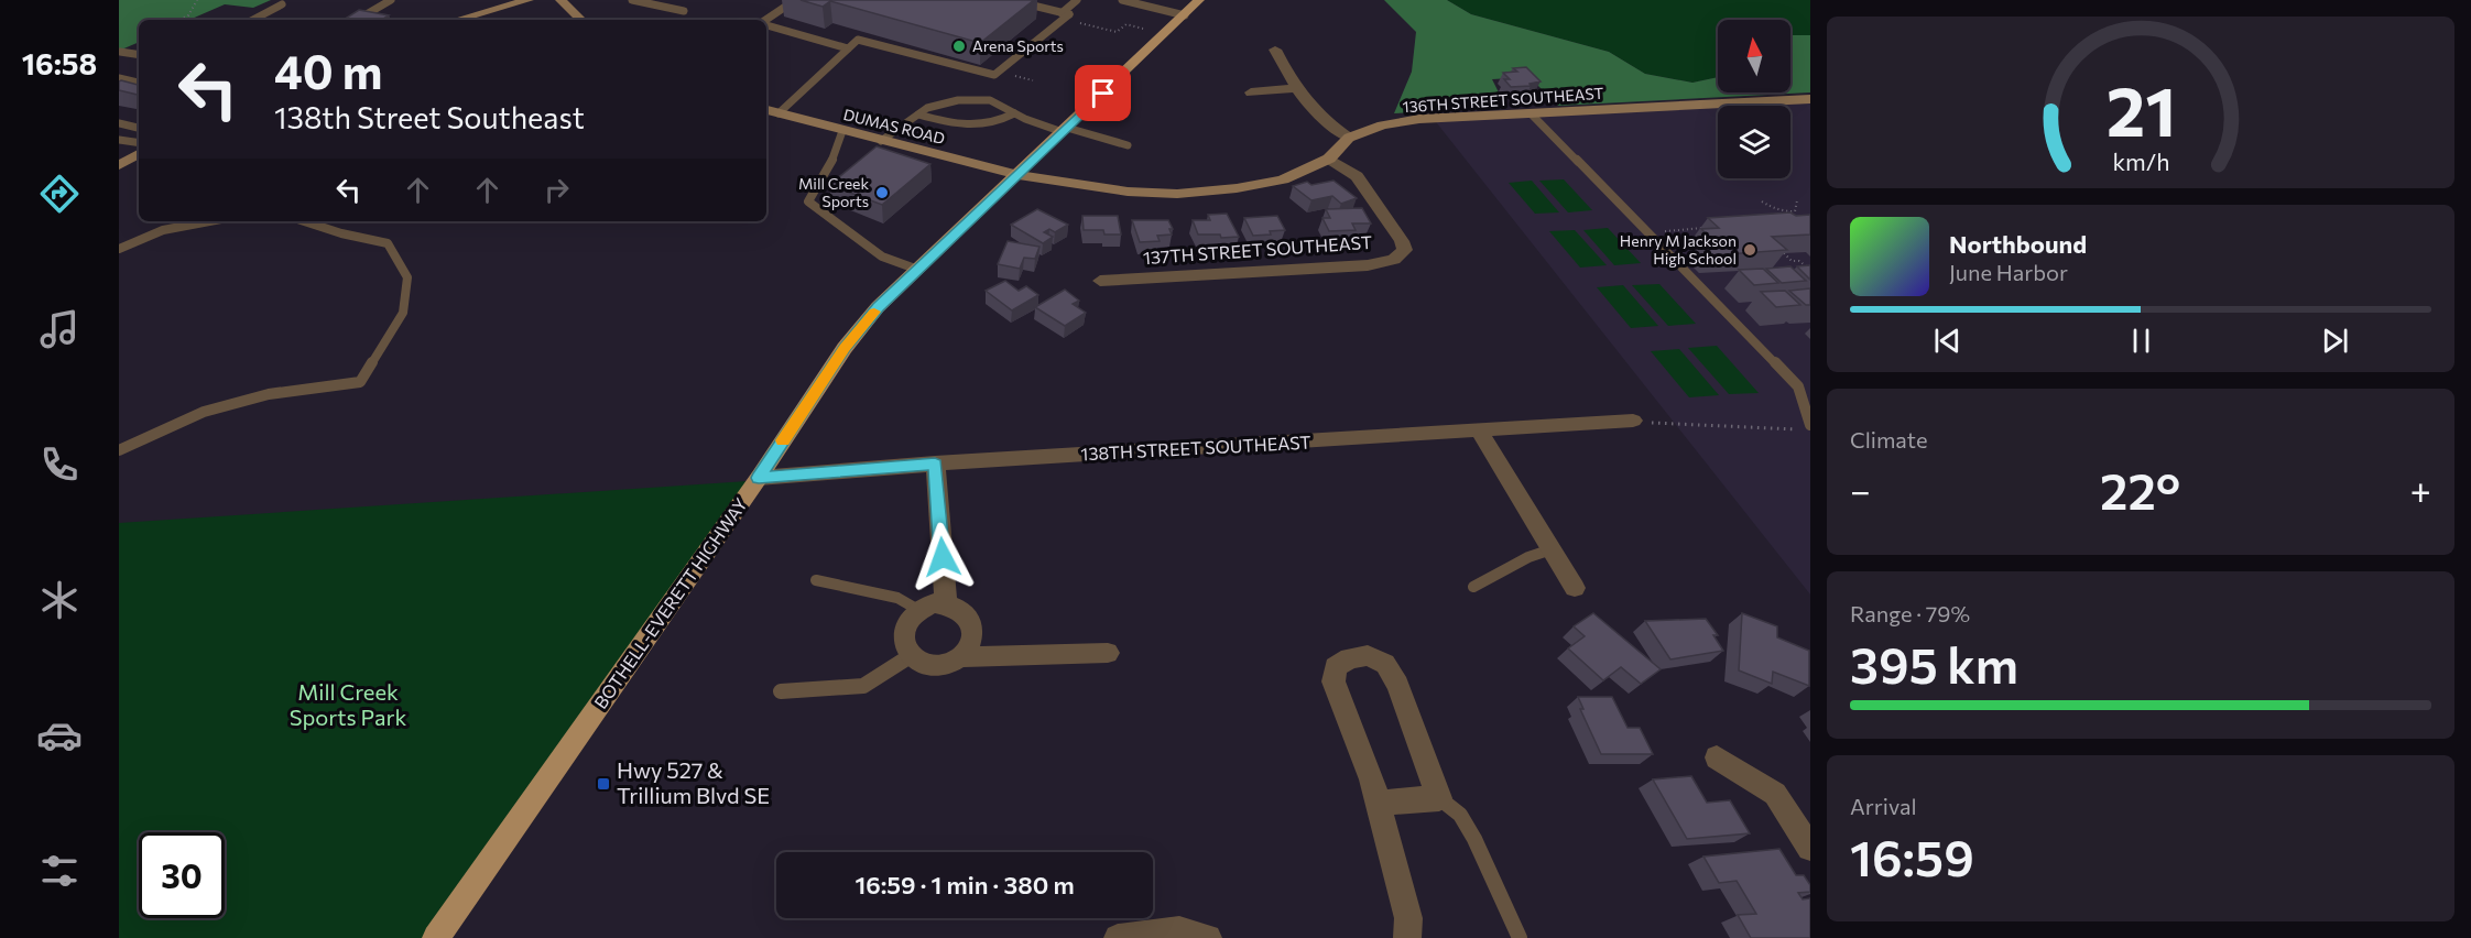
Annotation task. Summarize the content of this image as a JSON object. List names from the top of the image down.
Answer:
{
  "streets": {
    "main road": ["BOTHELL-EVERETT HIGHWAY"],
    "street": [
      "136TH STREET SOUTHEAST",
      "DUMAS ROAD",
      "137TH STREET SOUTHEAST",
      "138TH STREET SOUTHEAST"
    ]
  },
  "crossings": [
    ["136TH STREET SOUTHEAST", "DUMAS ROAD"],
    ["136TH STREET SOUTHEAST", "137TH STREET SOUTHEAST"],
    ["136TH STREET SOUTHEAST", "BOTHELL-EVERETT HIGHWAY"],
    ["DUMAS ROAD", "BOTHELL-EVERETT HIGHWAY"],
    ["138TH STREET SOUTHEAST", "BOTHELL-EVERETT HIGHWAY"]
  ],
  "parks": ["Mill Creek Sports Park"],
  "places": {
    "other": ["Arena Sports", "Mill Creek Sports", "Henry M Jackson High School"],
    "transit": ["Hwy 527 & Trillium Blvd SE"]
  },
  "north": "top",
  "page": {
    "tabs": "16:58",
    "turn": ["40 m", "138th Street Southeast"],
    "song": ["Northbound", "June Harbor"],
    "tile": [
      "Climate",
      ["Range · 79%", "395 km"],
      ["Arrival", "16:59"]
    ],
    "heat": ["−", "22°", "+"],
    "limit": "30",
    "trip": "16:59 · 1 min · 380 m",
    "gauge": ["21", "km/h"]
  }
}
